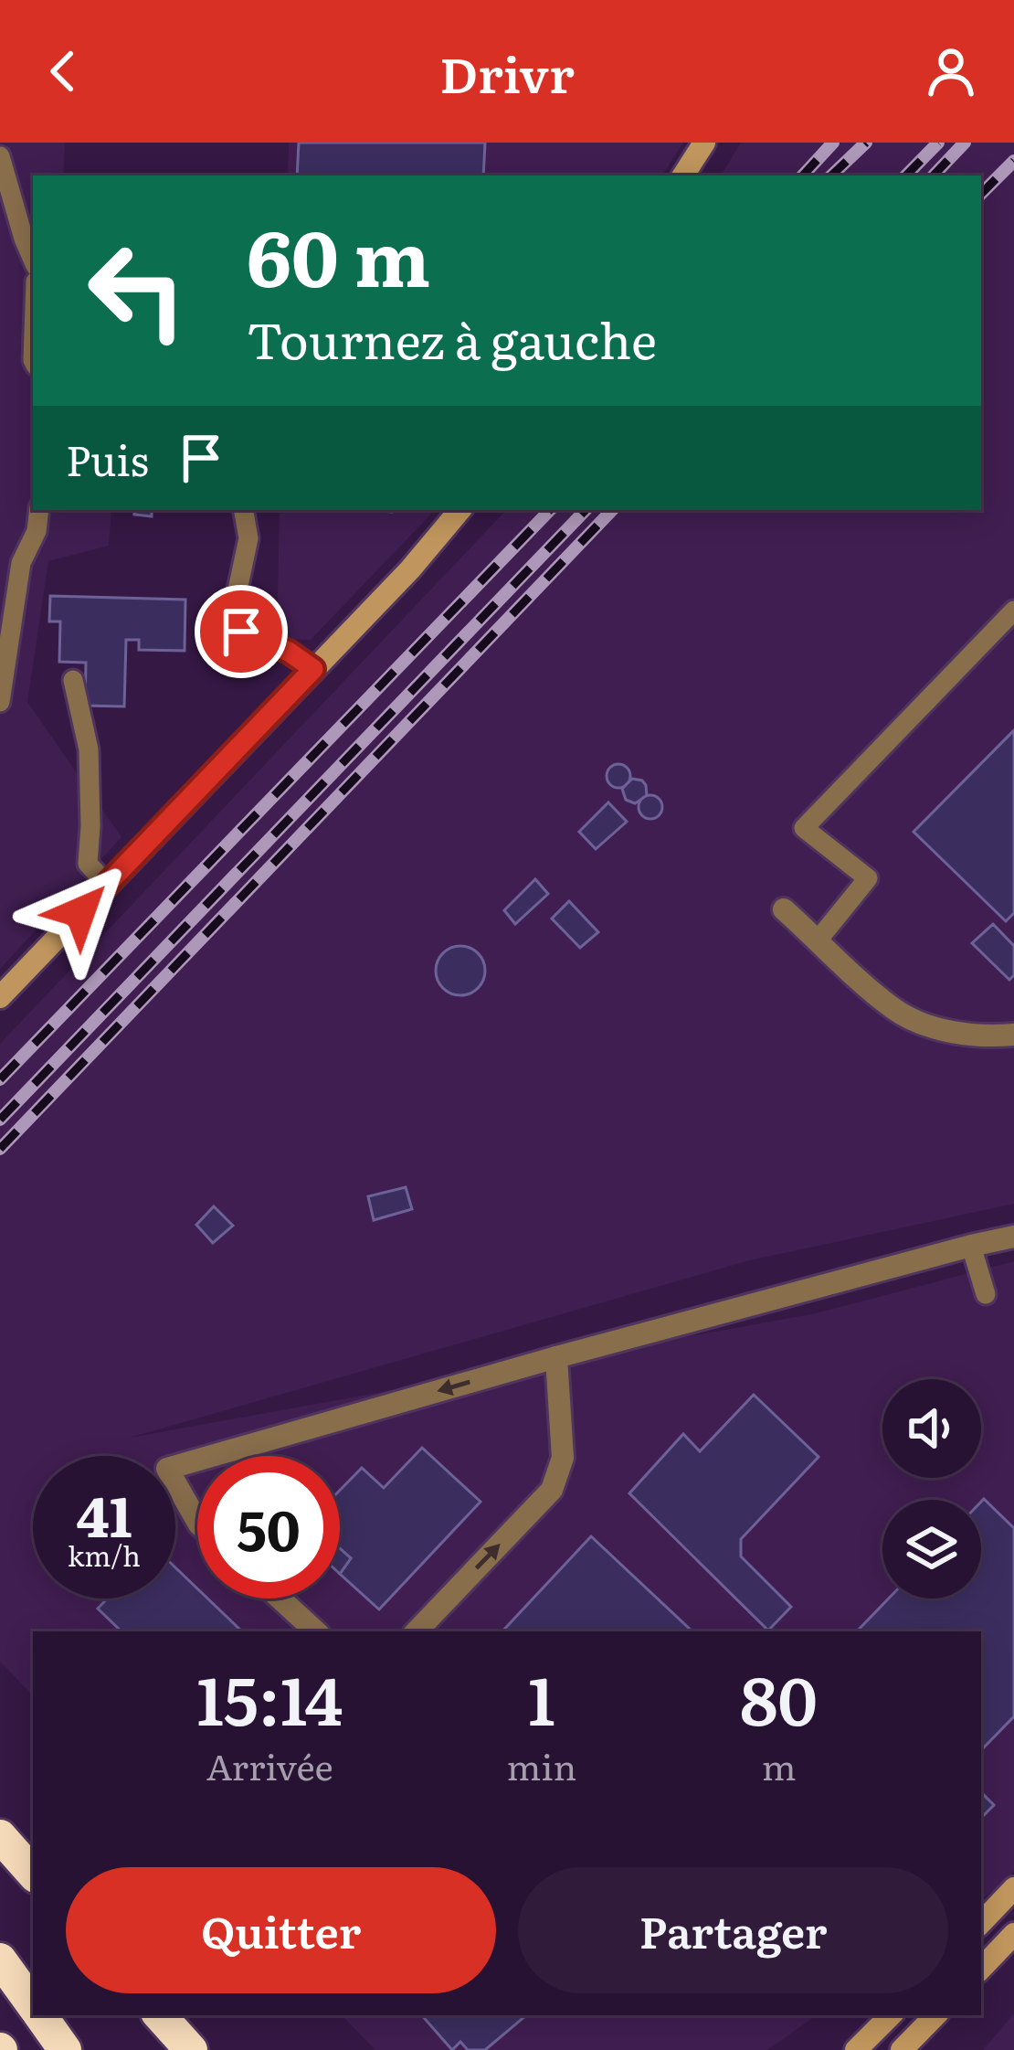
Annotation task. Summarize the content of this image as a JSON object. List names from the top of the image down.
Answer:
{
  "page": {
    "header": "Drivr",
    "turn": ["60 m", "Tournez à gauche"],
    "then": "Puis",
    "speed": "41 km/h",
    "limit": "50",
    "eta": [
      "15:14",
      "Arrivée",
      "1",
      "min",
      "80",
      "m"
    ],
    "buttons": ["Quitter", "Partager"]
  }
}
